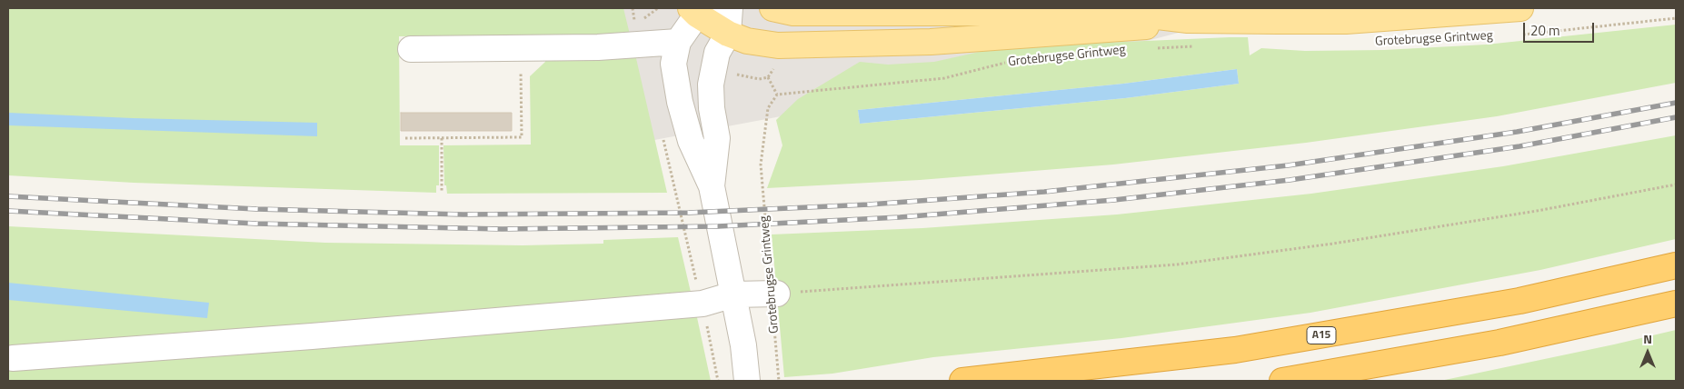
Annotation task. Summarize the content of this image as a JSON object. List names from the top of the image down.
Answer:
{
  "streets": {
    "highway": ["A15"],
    "main road": ["Grotebrugse Grintweg"]
  },
  "scale_bar": "20 m",
  "north": "top"
}
